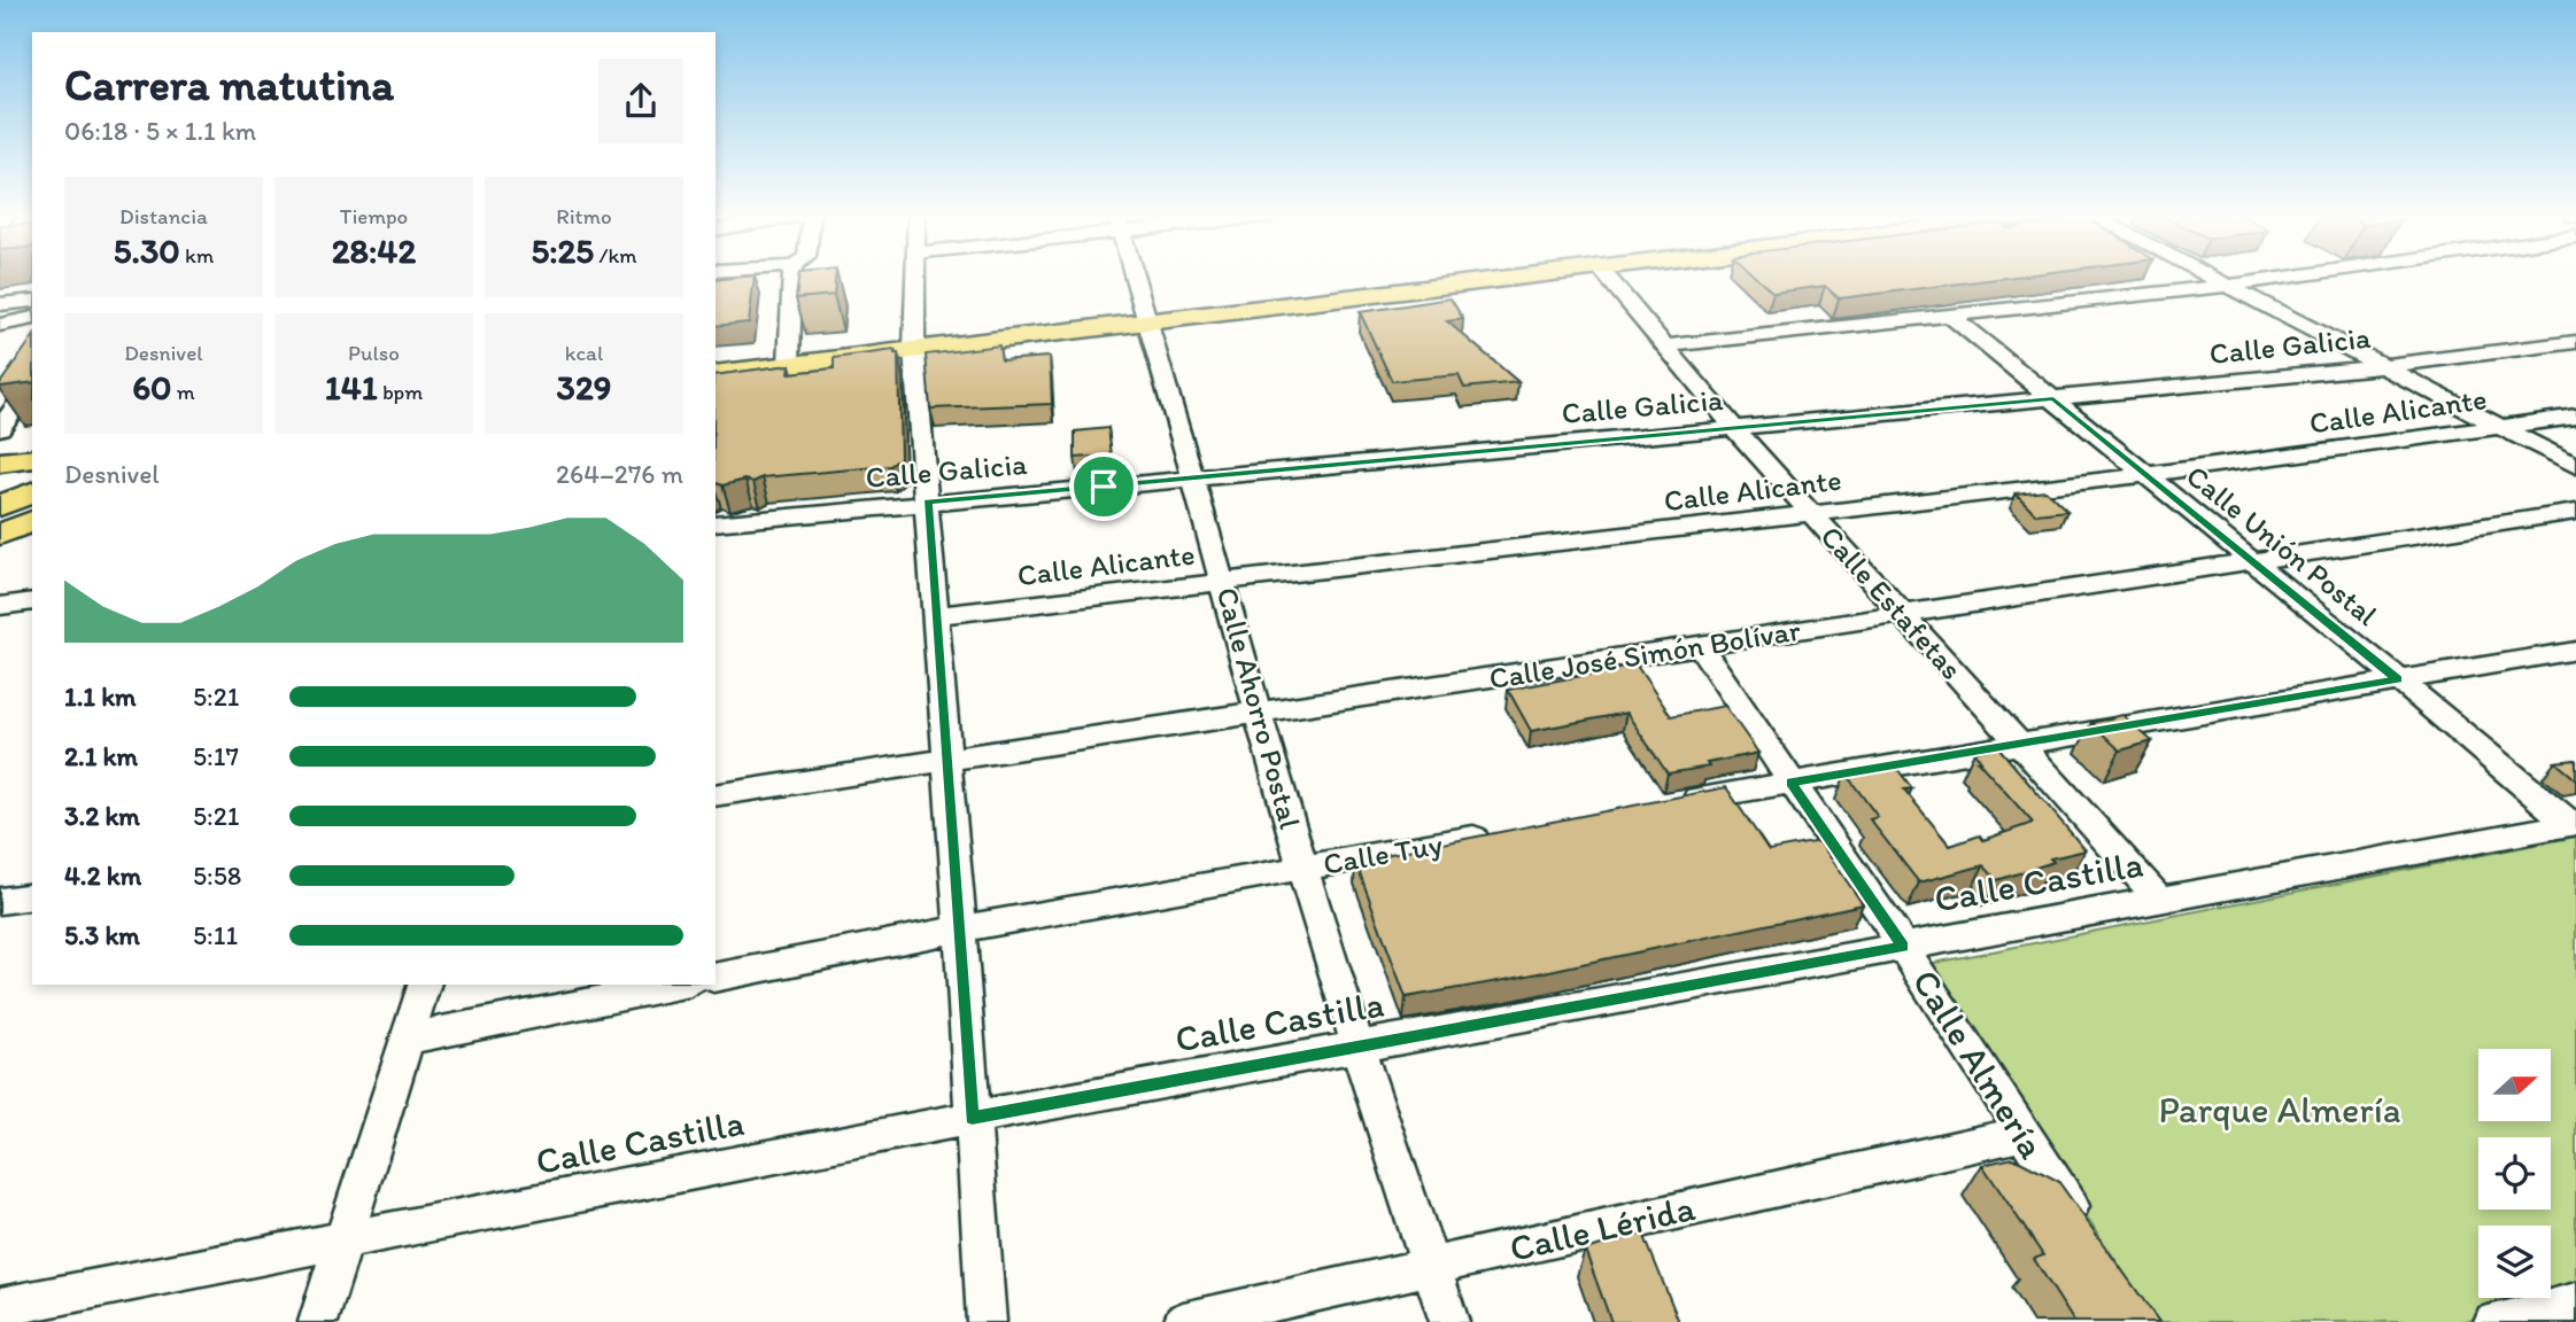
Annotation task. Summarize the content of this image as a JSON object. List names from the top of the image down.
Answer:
{
  "streets": {
    "street": [
      "Calle Galicia",
      "Calle Alicante",
      "Calle Unión Postal",
      "Calle Estafetas",
      "Calle José Simón Bolívar",
      "Calle Ahorro Postal",
      "Calle Tuy",
      "Calle Castilla",
      "Calle Almería",
      "Calle Lérida"
    ]
  },
  "crossings": [
    ["Calle Galicia", "Calle Unión Postal"],
    ["Calle Galicia", "Calle Estafetas"],
    ["Calle Galicia", "Calle Ahorro Postal"],
    ["Calle Alicante", "Calle Unión Postal"],
    ["Calle Alicante", "Calle Estafetas"],
    ["Calle Alicante", "Calle Ahorro Postal"],
    ["Calle Unión Postal", "Calle José Simón Bolívar"],
    ["Calle Unión Postal", "Calle Castilla"],
    ["Calle Estafetas", "Calle José Simón Bolívar"],
    ["Calle Estafetas", "Calle Castilla"],
    ["Calle José Simón Bolívar", "Calle Ahorro Postal"],
    ["Calle José Simón Bolívar", "Calle Almería"],
    ["Calle Ahorro Postal", "Calle Tuy"],
    ["Calle Ahorro Postal", "Calle Castilla"],
    ["Calle Ahorro Postal", "Calle Lérida"],
    ["Calle Castilla", "Calle Almería"],
    ["Calle Almería", "Calle Lérida"]
  ],
  "parks": ["Parque Almería"],
  "north": "right",
  "page": {
    "heading": ["Carrera matutina", "06:18 · 5 × 1.1 km"],
    "stats": [
      ["Distancia", "5.30 km"],
      ["Tiempo", "28:42"],
      ["Ritmo", "5:25 /km"],
      ["Desnivel", "60 m"],
      ["Pulso", "141 bpm"],
      ["kcal", "329"]
    ],
    "chart": ["Desnivel", "264–276 m"],
    "list": [
      {
        "name": "1.1 km",
        "note": "5:21"
      },
      {
        "name": "2.1 km",
        "note": "5:17"
      },
      {
        "name": "3.2 km",
        "note": "5:21"
      },
      {
        "name": "4.2 km",
        "note": "5:58"
      },
      {
        "name": "5.3 km",
        "note": "5:11"
      }
    ]
  }
}
